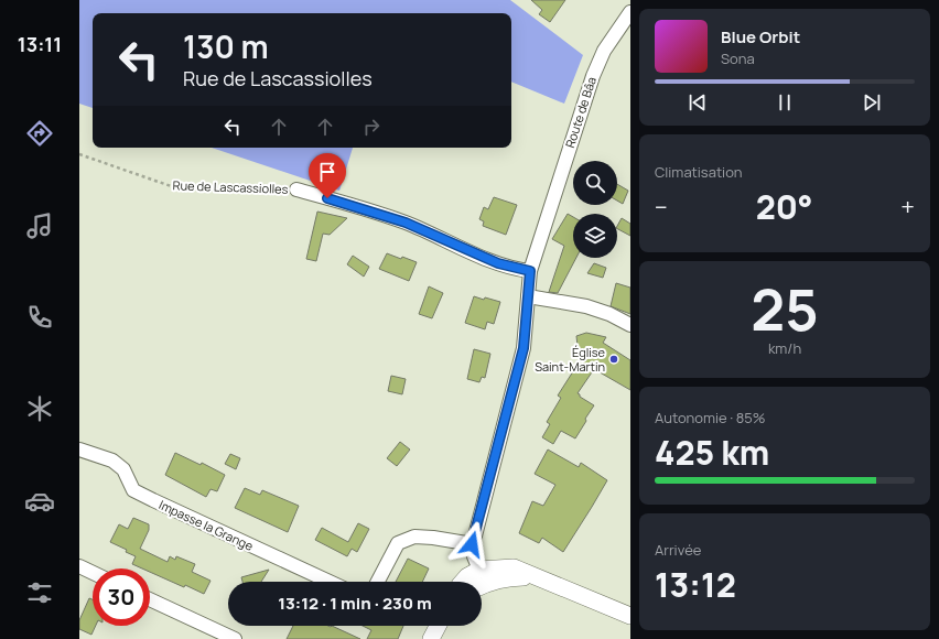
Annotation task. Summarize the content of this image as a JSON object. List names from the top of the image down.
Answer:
{
  "streets": {
    "street": ["Route de Bâa", "Rue de Lascassiolles", "Impasse la Grange"]
  },
  "crossings": [
    ["Route de Bâa", "Rue de Lascassiolles"]
  ],
  "places": ["Église Saint-Martin"],
  "page": {
    "tabs": "13:11",
    "turn": ["130 m", "Rue de Lascassiolles"],
    "song": ["Blue Orbit", "Sona"],
    "tile": [
      "Climatisation",
      ["25", "km/h"],
      ["Autonomie · 85%", "425 km"],
      ["Arrivée", "13:12"]
    ],
    "heat": ["−", "20°", "+"],
    "limit": "30",
    "trip": "13:12 · 1 min · 230 m"
  }
}
